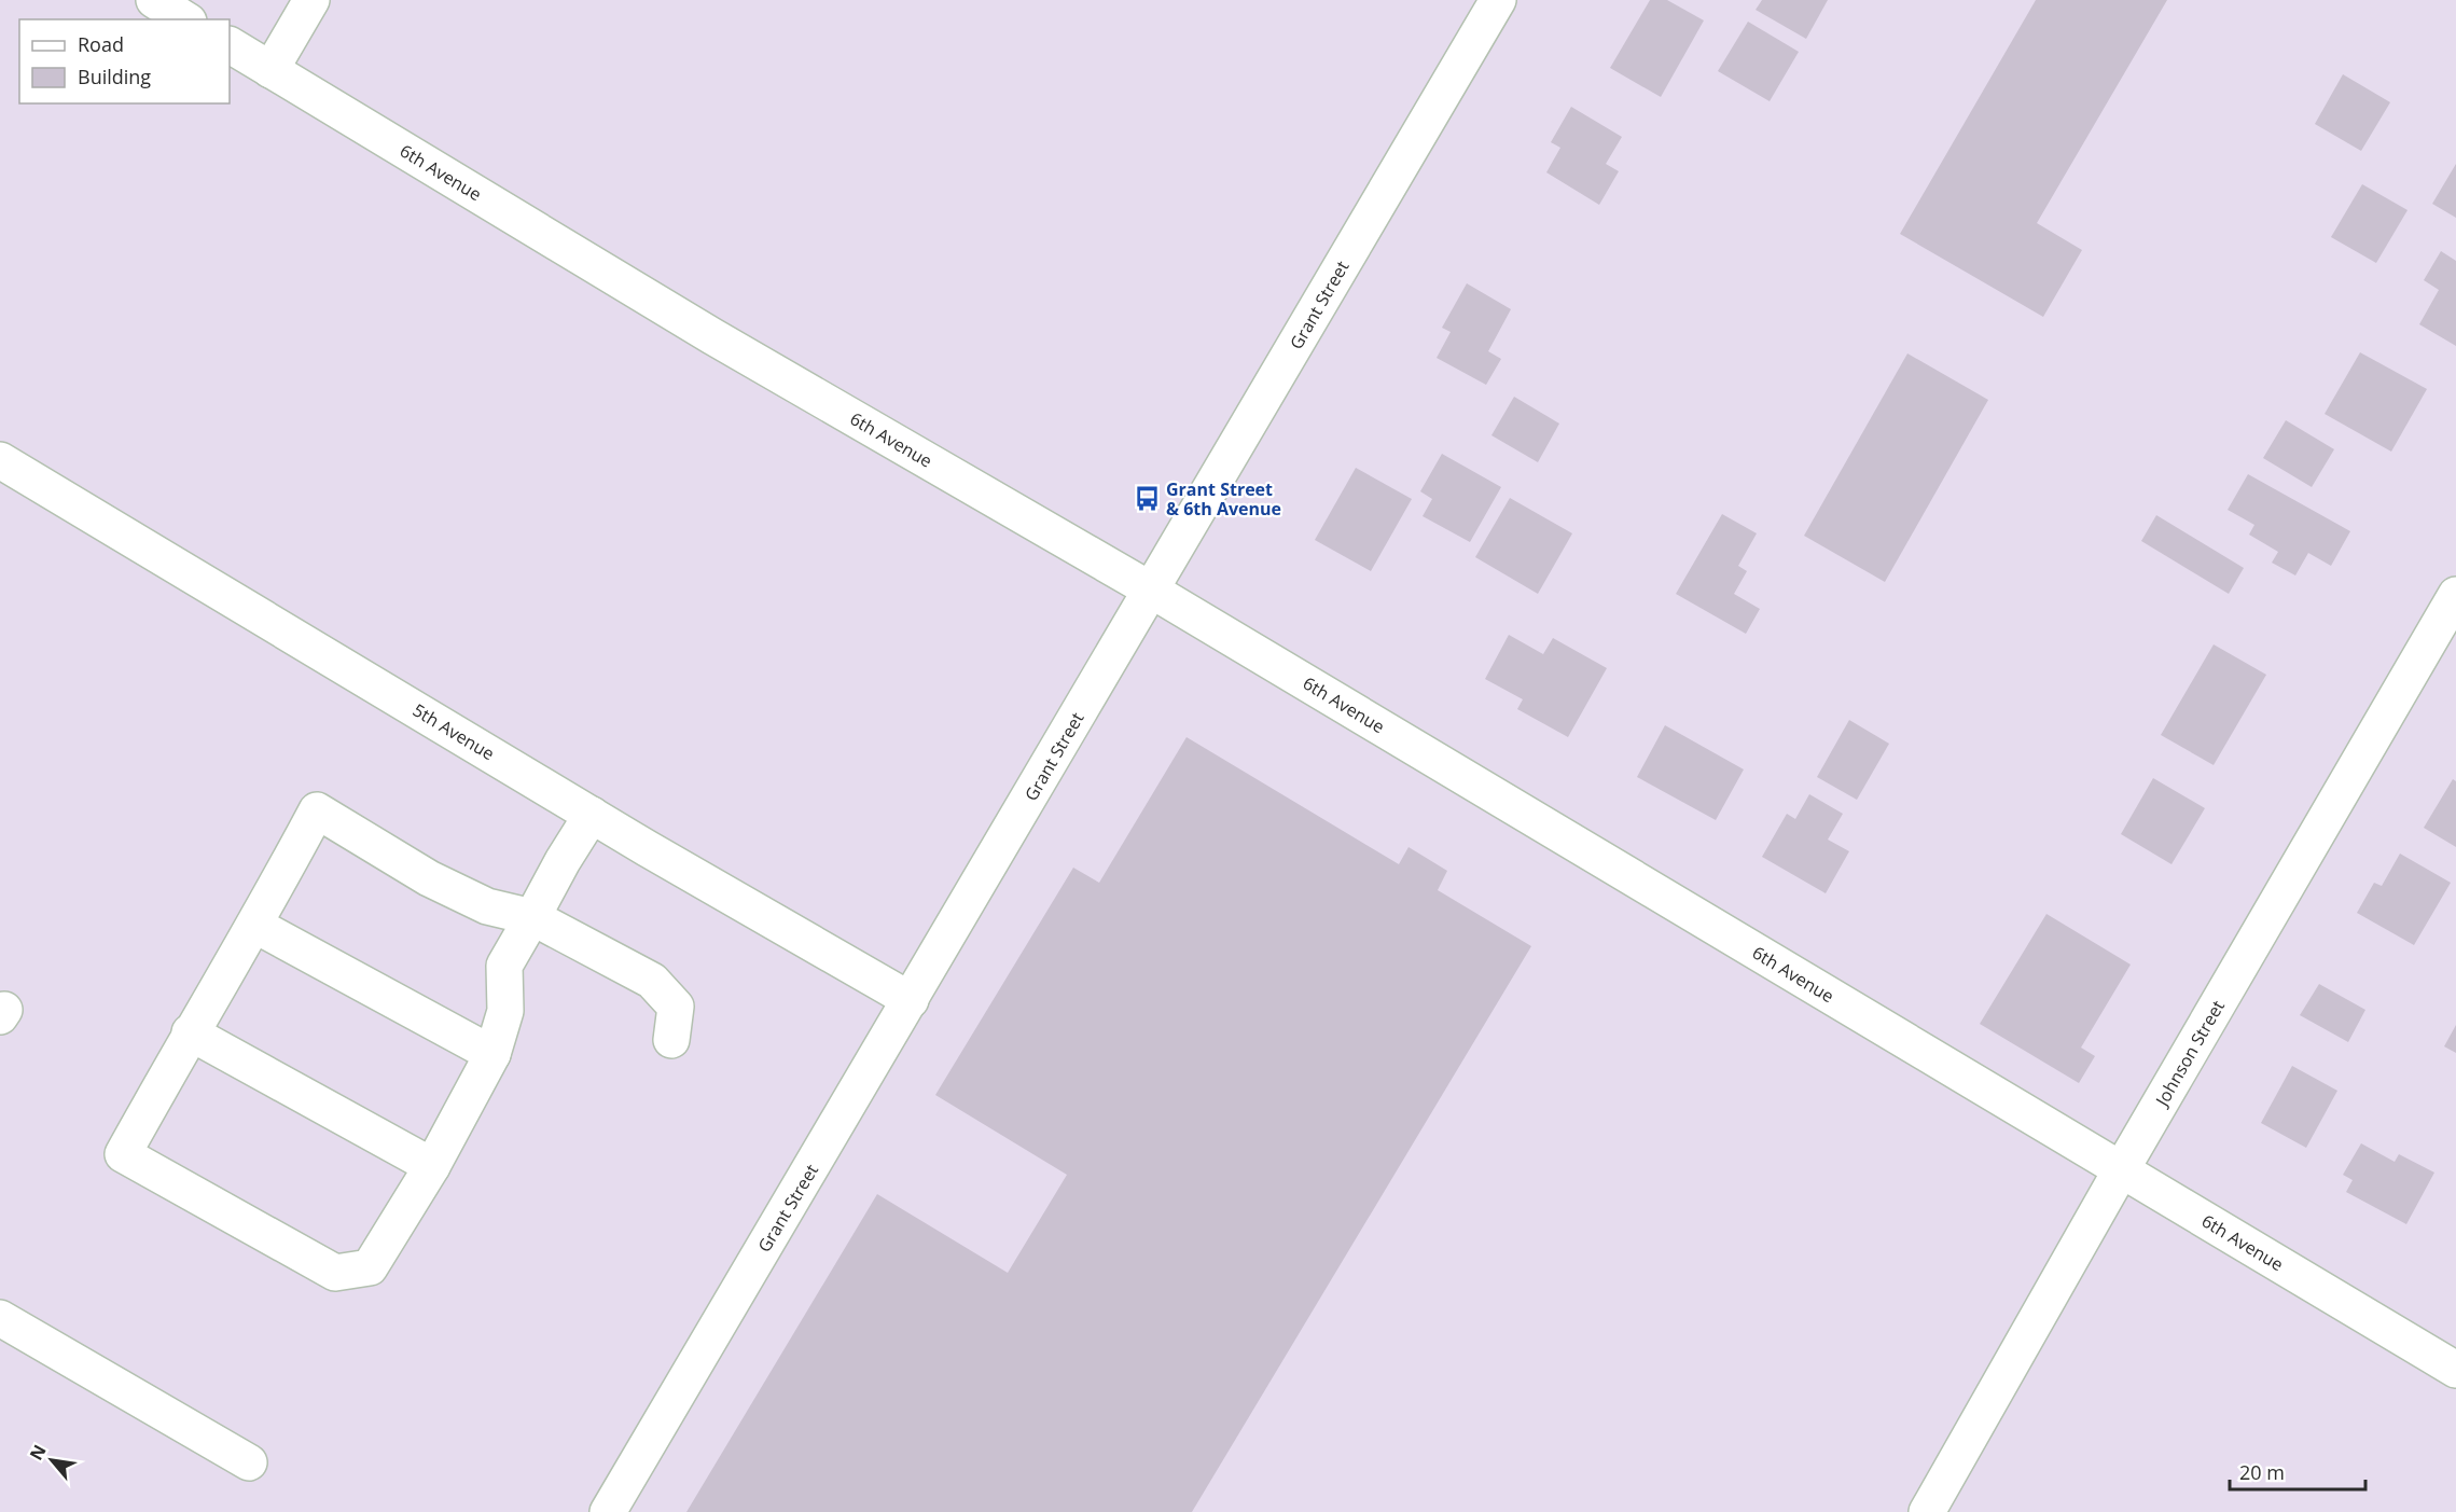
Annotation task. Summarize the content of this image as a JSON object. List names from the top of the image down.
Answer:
{
  "streets": {
    "street": [
      "6th Avenue",
      "Grant Street",
      "5th Avenue",
      "Johnson Street"
    ]
  },
  "crossings": [
    ["6th Avenue", "Grant Street"],
    ["6th Avenue", "Johnson Street"],
    ["Grant Street", "5th Avenue"]
  ],
  "places": {
    "bus stop": ["Grant Street & 6th Avenue"]
  },
  "legend": ["Road", "Building"],
  "scale_bar": "20 m",
  "north": "top left"
}
